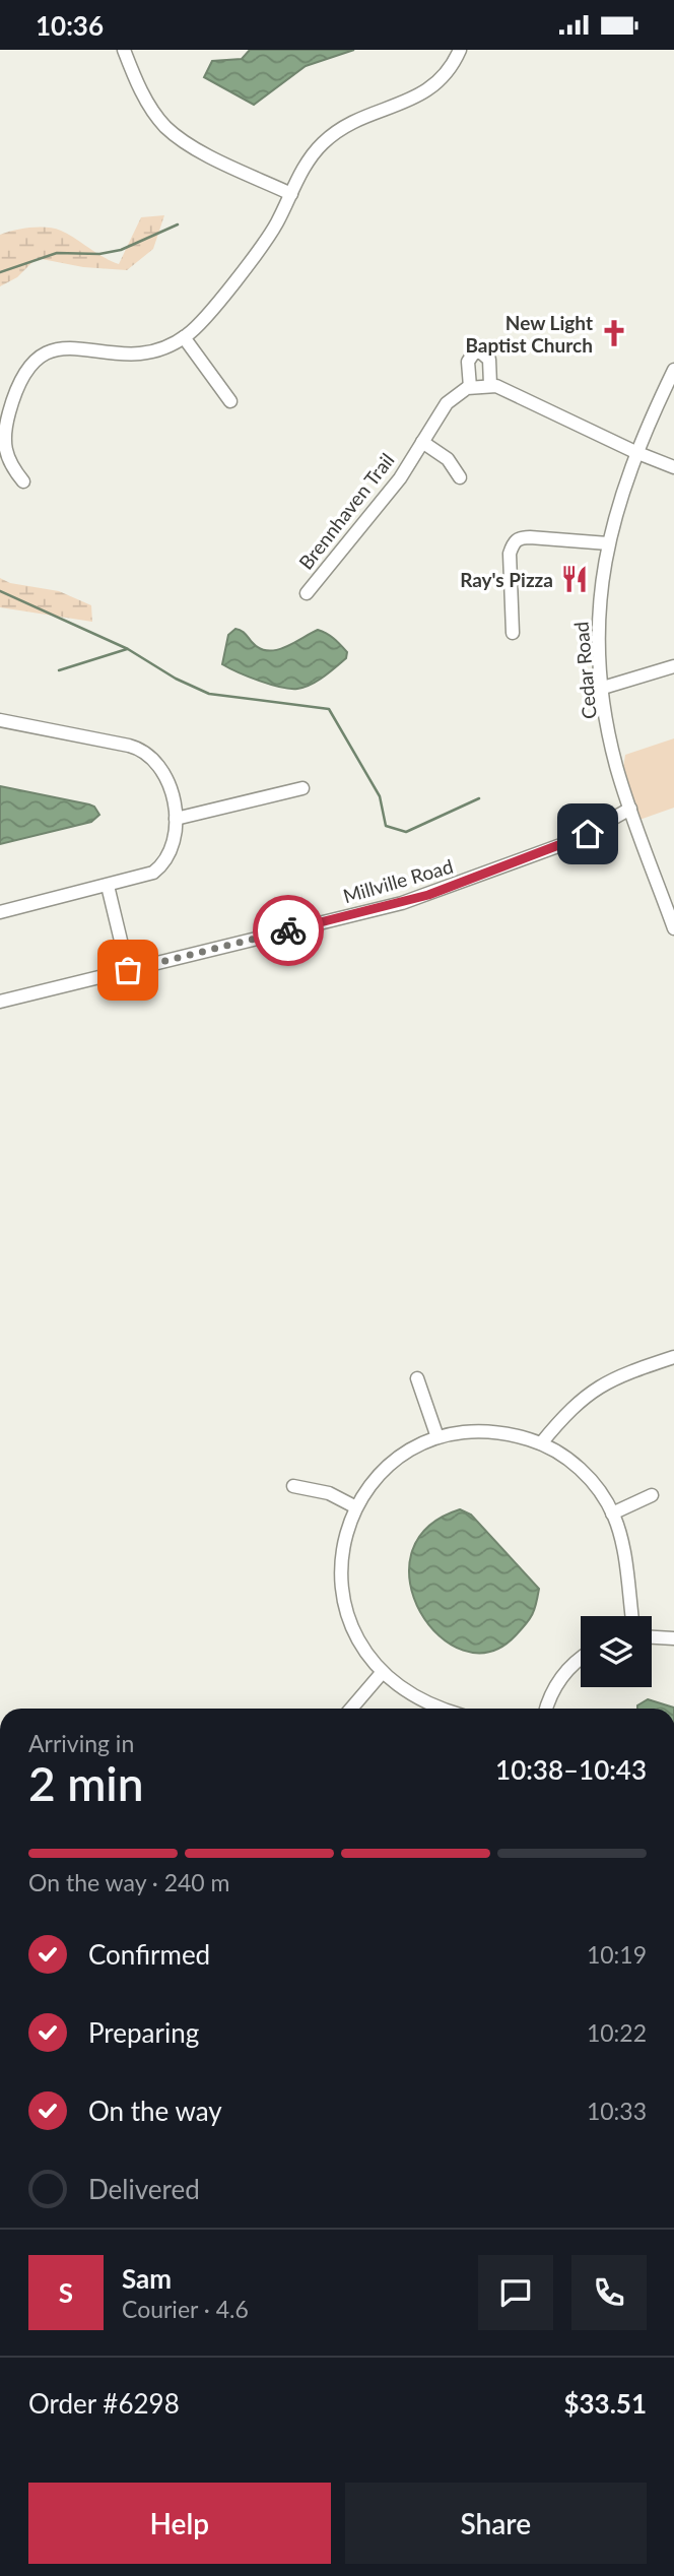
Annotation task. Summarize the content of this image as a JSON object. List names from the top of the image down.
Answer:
{
  "streets": {
    "street": ["Brennhaven Trail", "Cedar Road", "Millville Road"]
  },
  "crossings": [
    ["Cedar Road", "Millville Road"]
  ],
  "places": {
    "church": ["New Light Baptist Church"],
    "restaurant": ["Ray's Pizza"]
  },
  "page": {
    "status": "10:36",
    "heading": ["2 min", "Arriving in", "10:38–10:43"],
    "panel": [
      "Sam",
      "Courier · 4.6",
      "Order #6298",
      "$33.51"
    ],
    "bar": "On the way · 240 m",
    "list": [
      ["Confirmed", "10:19"],
      ["Preparing", "10:22"],
      ["On the way", "10:33"],
      "Delivered"
    ],
    "round": "S",
    "buttons": ["Help", "Share"]
  }
}
